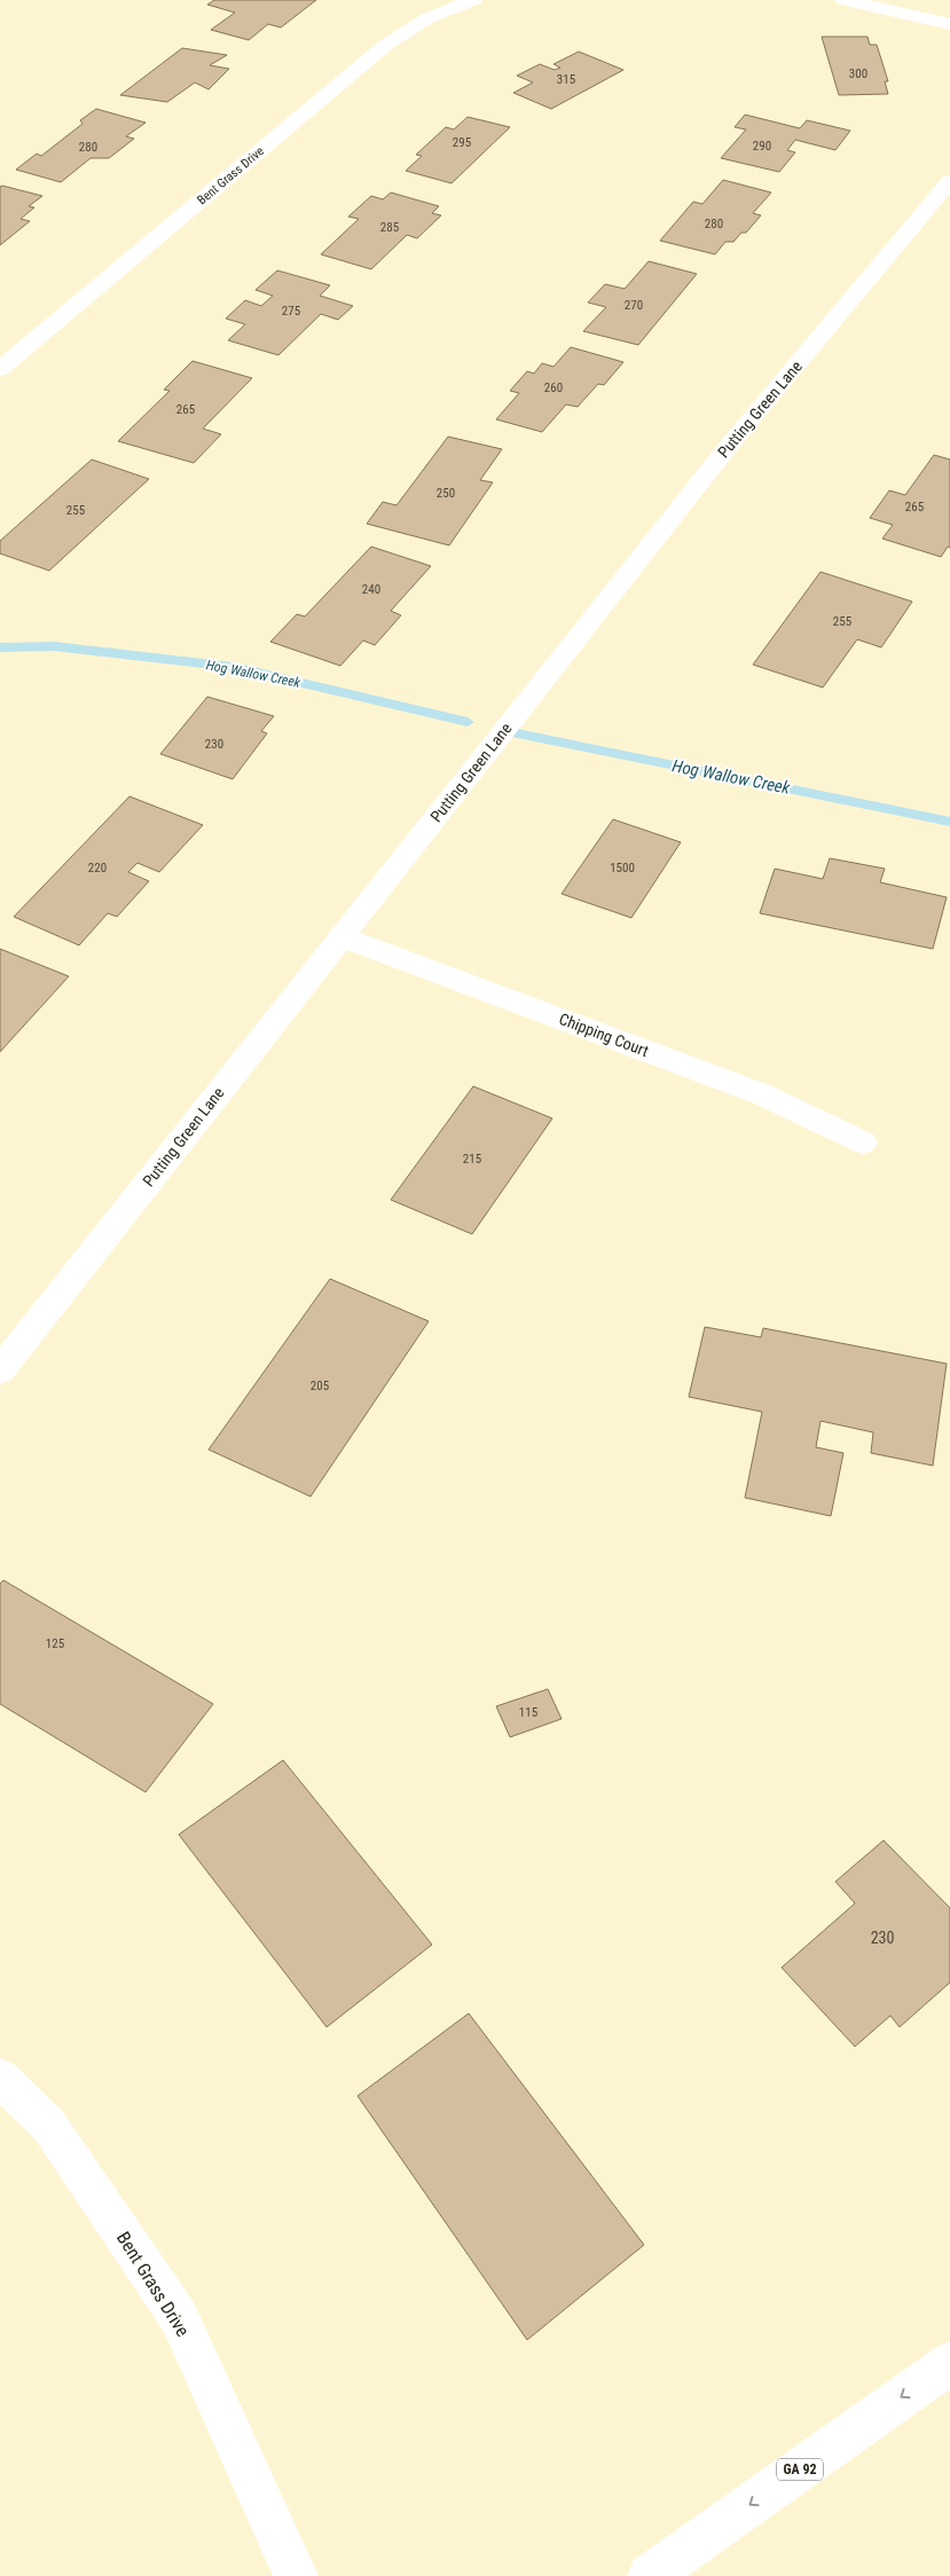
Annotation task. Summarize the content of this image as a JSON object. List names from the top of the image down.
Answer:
{
  "streets": {
    "street": [
      "Bent Grass Drive",
      "Putting Green Lane",
      "Chipping Court",
      "GA 92"
    ]
  },
  "crossings": [
    ["Putting Green Lane", "Chipping Court"]
  ],
  "water": ["Hog Wallow Creek"],
  "house_numbers": [
    "300",
    "315",
    "295",
    "290",
    "280",
    "280",
    "285",
    "270",
    "275",
    "260",
    "265",
    "250",
    "265",
    "255",
    "240",
    "255",
    "230",
    "220",
    "1500",
    "215",
    "205",
    "125",
    "115",
    "230"
  ]
}
